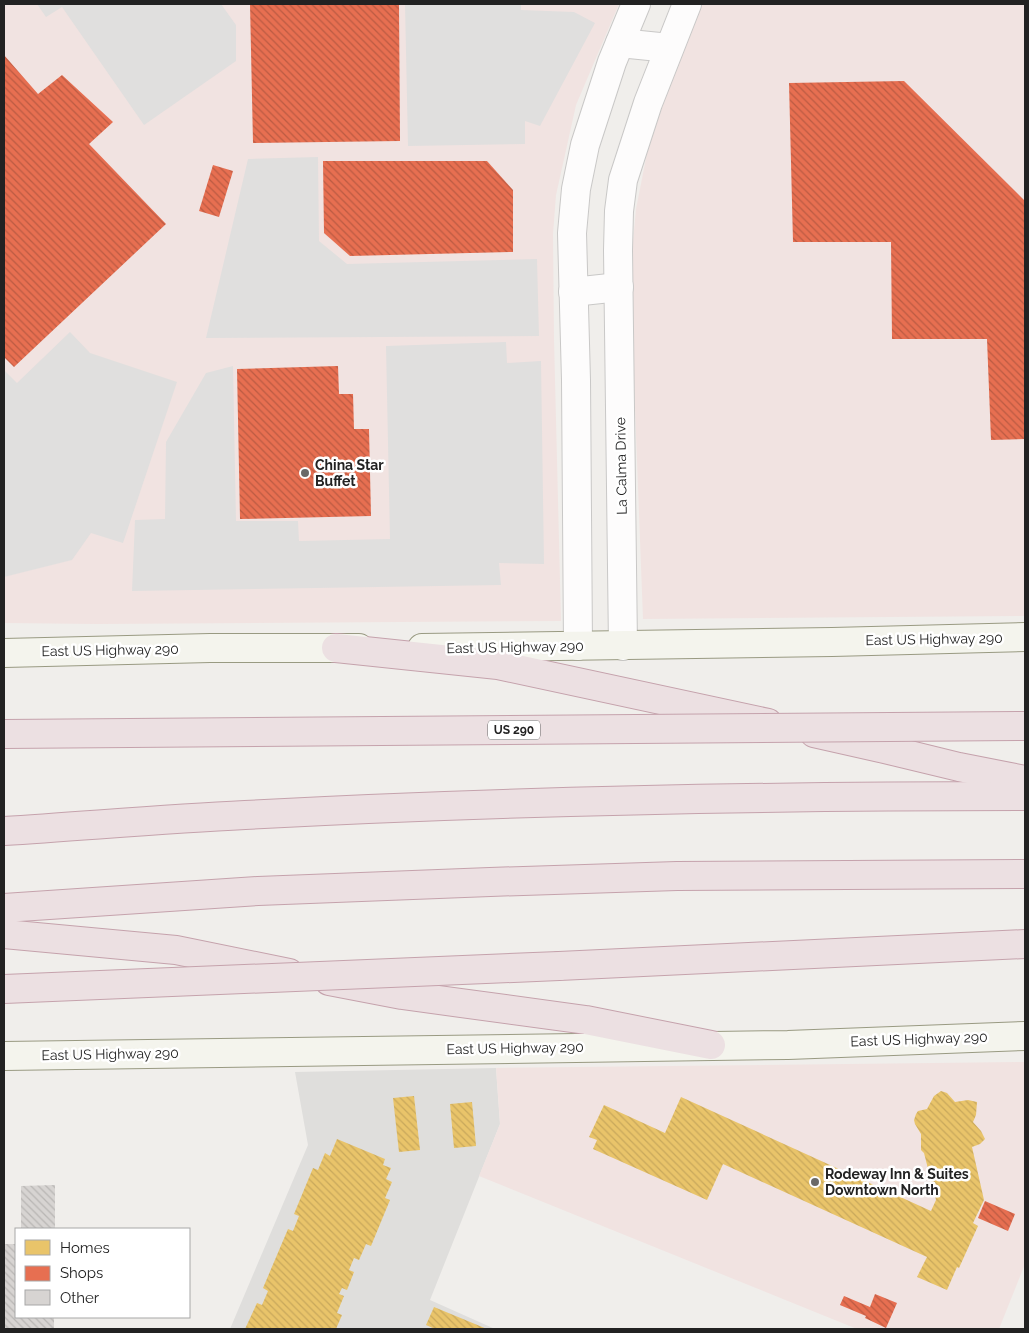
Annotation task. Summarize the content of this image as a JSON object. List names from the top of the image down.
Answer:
{
  "streets": {
    "highway": ["US 290"],
    "main road": ["East US Highway 290"],
    "street": ["La Calma Drive"]
  },
  "crossings": [
    ["La Calma Drive", "East US Highway 290"]
  ],
  "places": ["China Star Buffet", "Rodeway Inn & Suites Downtown North"],
  "legend": ["Homes", "Shops", "Other"]
}
